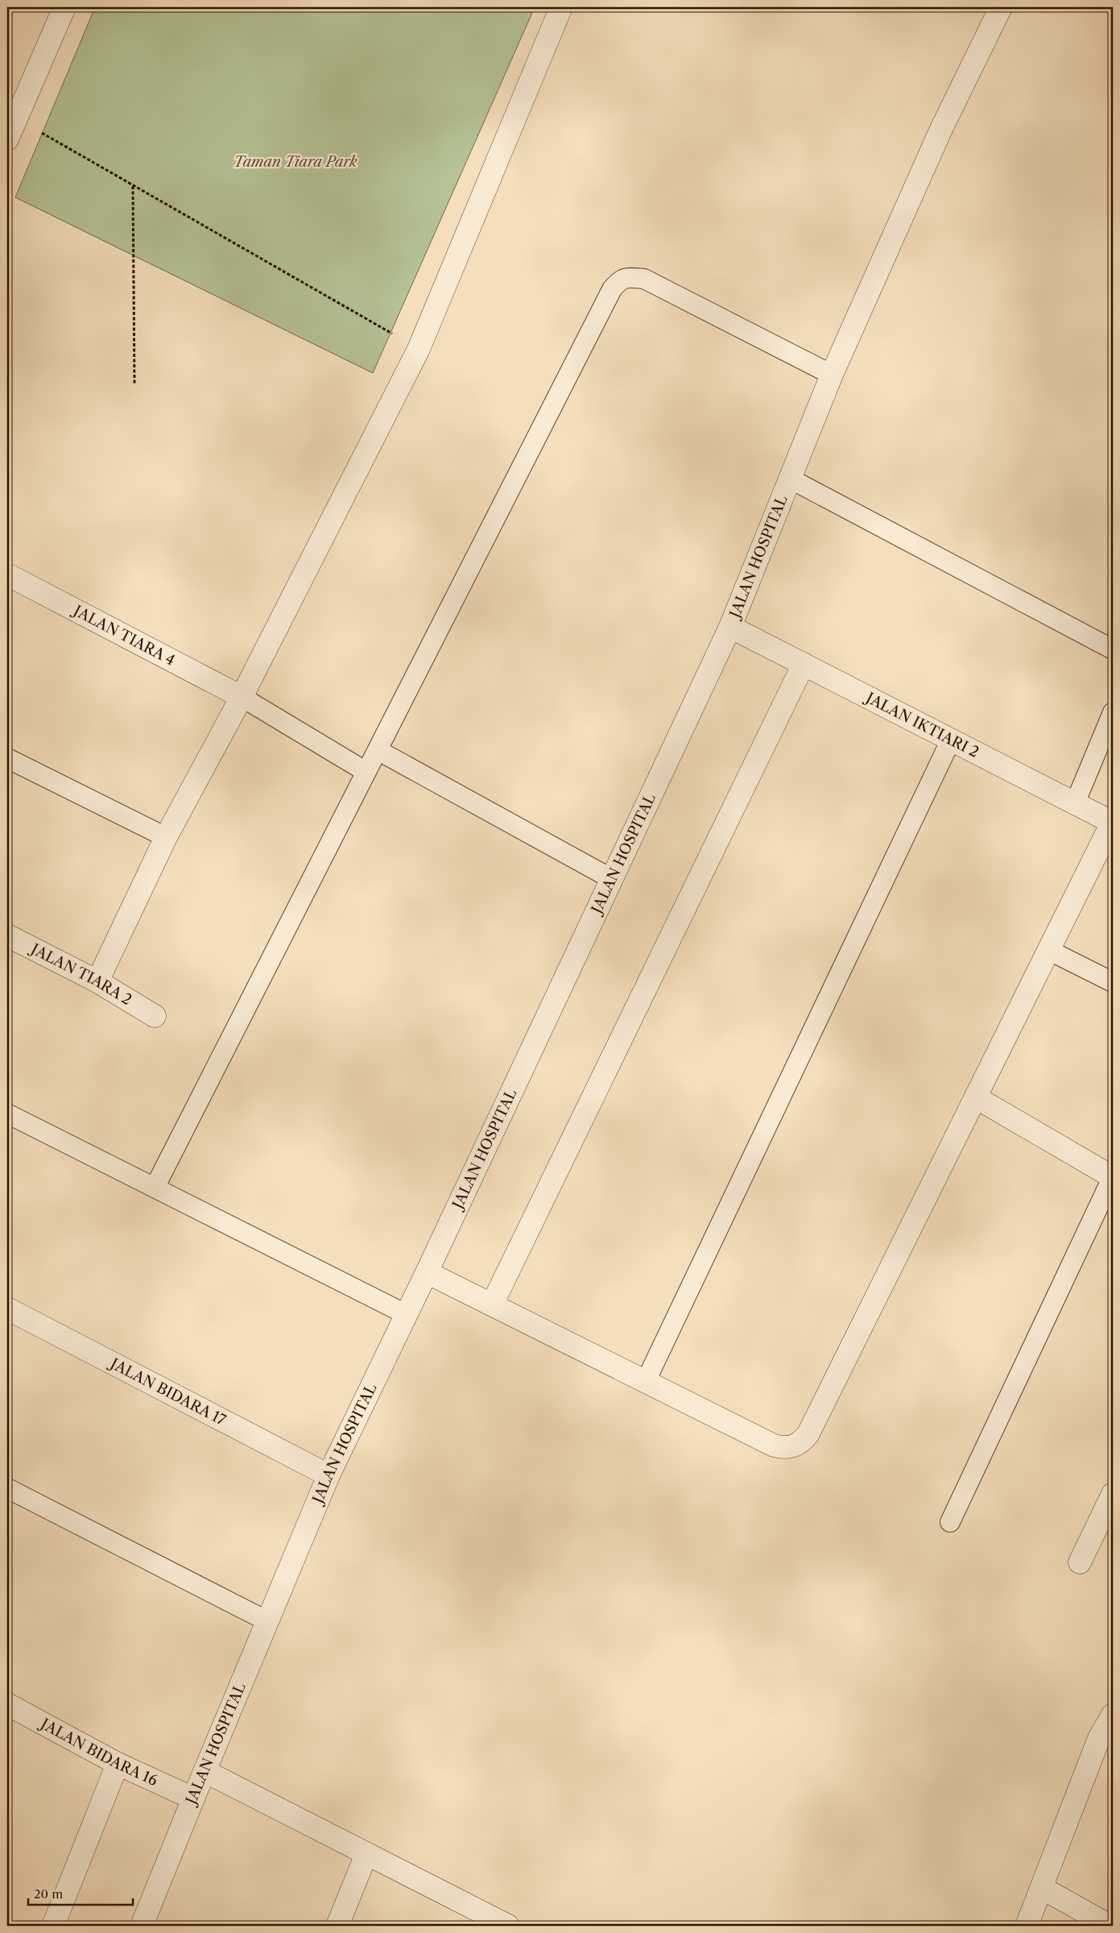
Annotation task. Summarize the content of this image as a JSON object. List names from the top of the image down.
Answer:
{
  "streets": {
    "street": [
      "JALAN HOSPITAL",
      "JALAN TIARA 4",
      "JALAN IKTIARI 2",
      "JALAN TIARA 2",
      "JALAN BIDARA 17",
      "JALAN BIDARA 16"
    ]
  },
  "crossings": [
    ["JALAN HOSPITAL", "JALAN IKTIARI 2"],
    ["JALAN HOSPITAL", "JALAN BIDARA 17"],
    ["JALAN HOSPITAL", "JALAN BIDARA 16"]
  ],
  "parks": ["Taman Tiara Park"],
  "scale_bar": "20 m"
}
